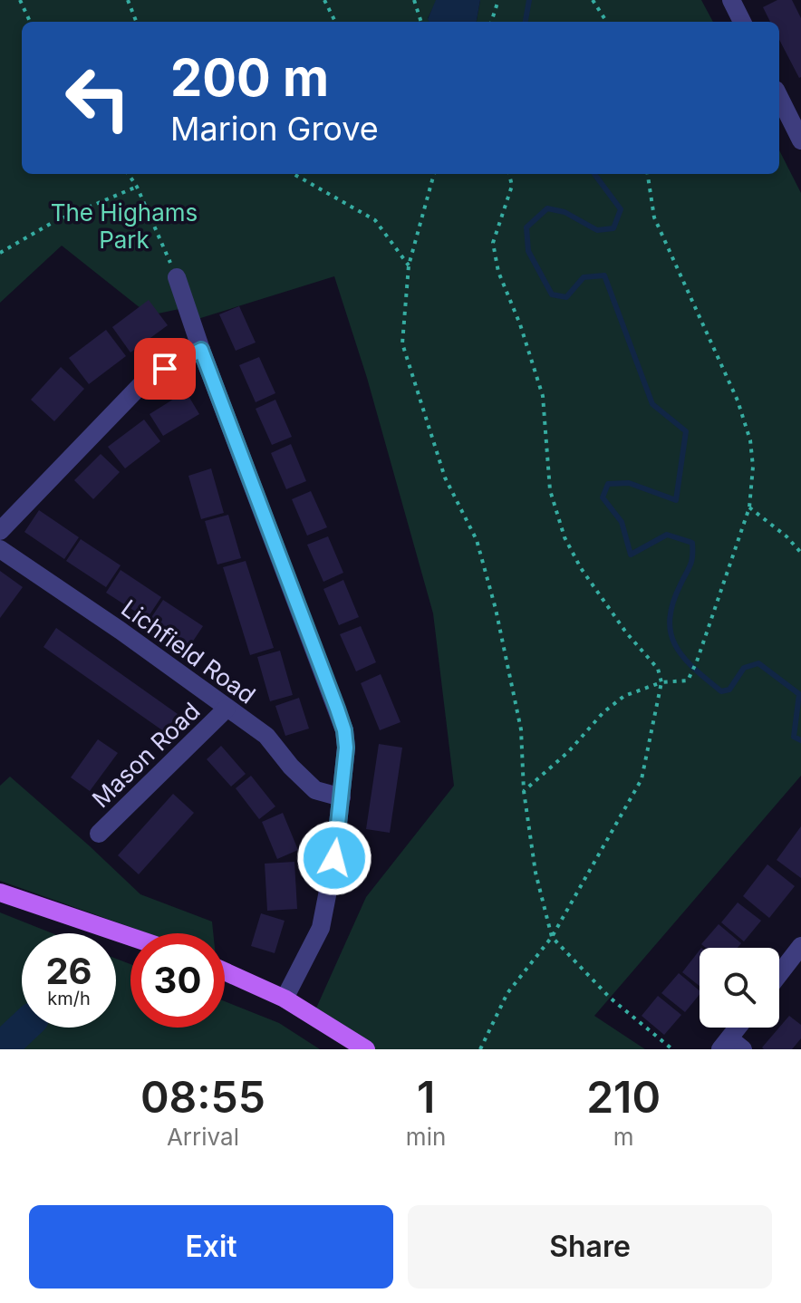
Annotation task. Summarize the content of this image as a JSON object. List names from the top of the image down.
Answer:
{
  "streets": {
    "street": ["Lichfield Road", "Mason Road"]
  },
  "crossings": [
    ["Lichfield Road", "Mason Road"]
  ],
  "parks": ["The Highams Park"],
  "page": {
    "turn": ["200 m", "Marion Grove"],
    "speed": "26 km/h",
    "limit": "30",
    "eta": [
      "08:55",
      "Arrival",
      "1",
      "min",
      "210",
      "m"
    ],
    "buttons": ["Exit", "Share"]
  }
}
